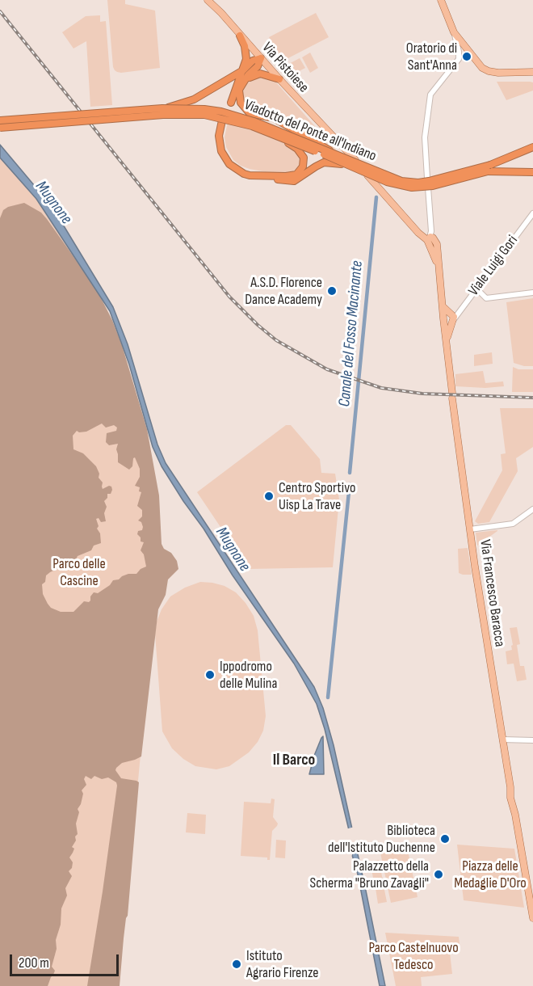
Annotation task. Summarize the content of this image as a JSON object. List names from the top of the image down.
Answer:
{
  "streets": {
    "highway": ["Viadotto del Ponte all'Indiano"],
    "main road": ["Via Pistoiese", "Via Francesco Baracca"],
    "street": ["Viale Luigi Gori"]
  },
  "crossings": [
    ["Viale Luigi Gori", "Via Francesco Baracca"]
  ],
  "districts": ["Il Barco"],
  "water": ["Mugnone", "Canale del Fosso Macinante"],
  "parks": ["Parco delle Cascine", "Piazza delle Medaglie D'Oro", "Parco Castelnuovo Tedesco"],
  "places": [
    "Oratorio di Sant'Anna",
    "A.S.D. Florence Dance Academy",
    "Centro Sportivo Uisp La Trave",
    "Ippodromo delle Mulina",
    "Biblioteca dell'Istituto Duchenne",
    "Palazzetto della Scherma \"Bruno Zavagli\"",
    "Istituto Agrario Firenze"
  ],
  "scale_bar": "200 m"
}
